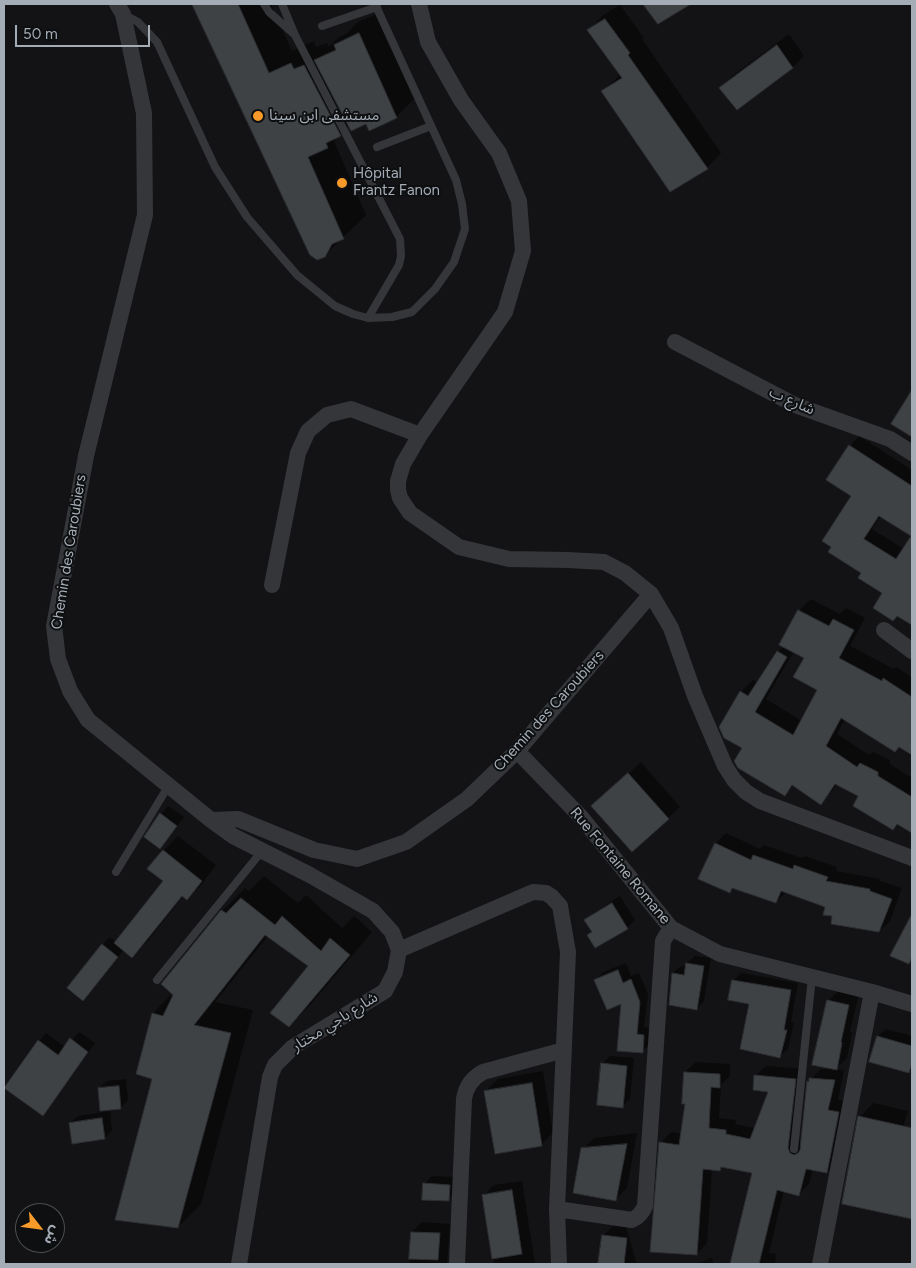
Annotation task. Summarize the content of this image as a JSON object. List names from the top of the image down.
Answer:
{
  "streets": {
    "street": [
      "شارع ب",
      "Chemin des Caroubiers",
      "Rue Fontaine Romane",
      "شارع باجي مختار"
    ]
  },
  "crossings": [
    ["Chemin des Caroubiers", "Rue Fontaine Romane"]
  ],
  "places": ["مستشفى ابن سينا", "Hôpital Frantz Fanon"],
  "scale_bar": "50 m",
  "north": "bottom right"
}
